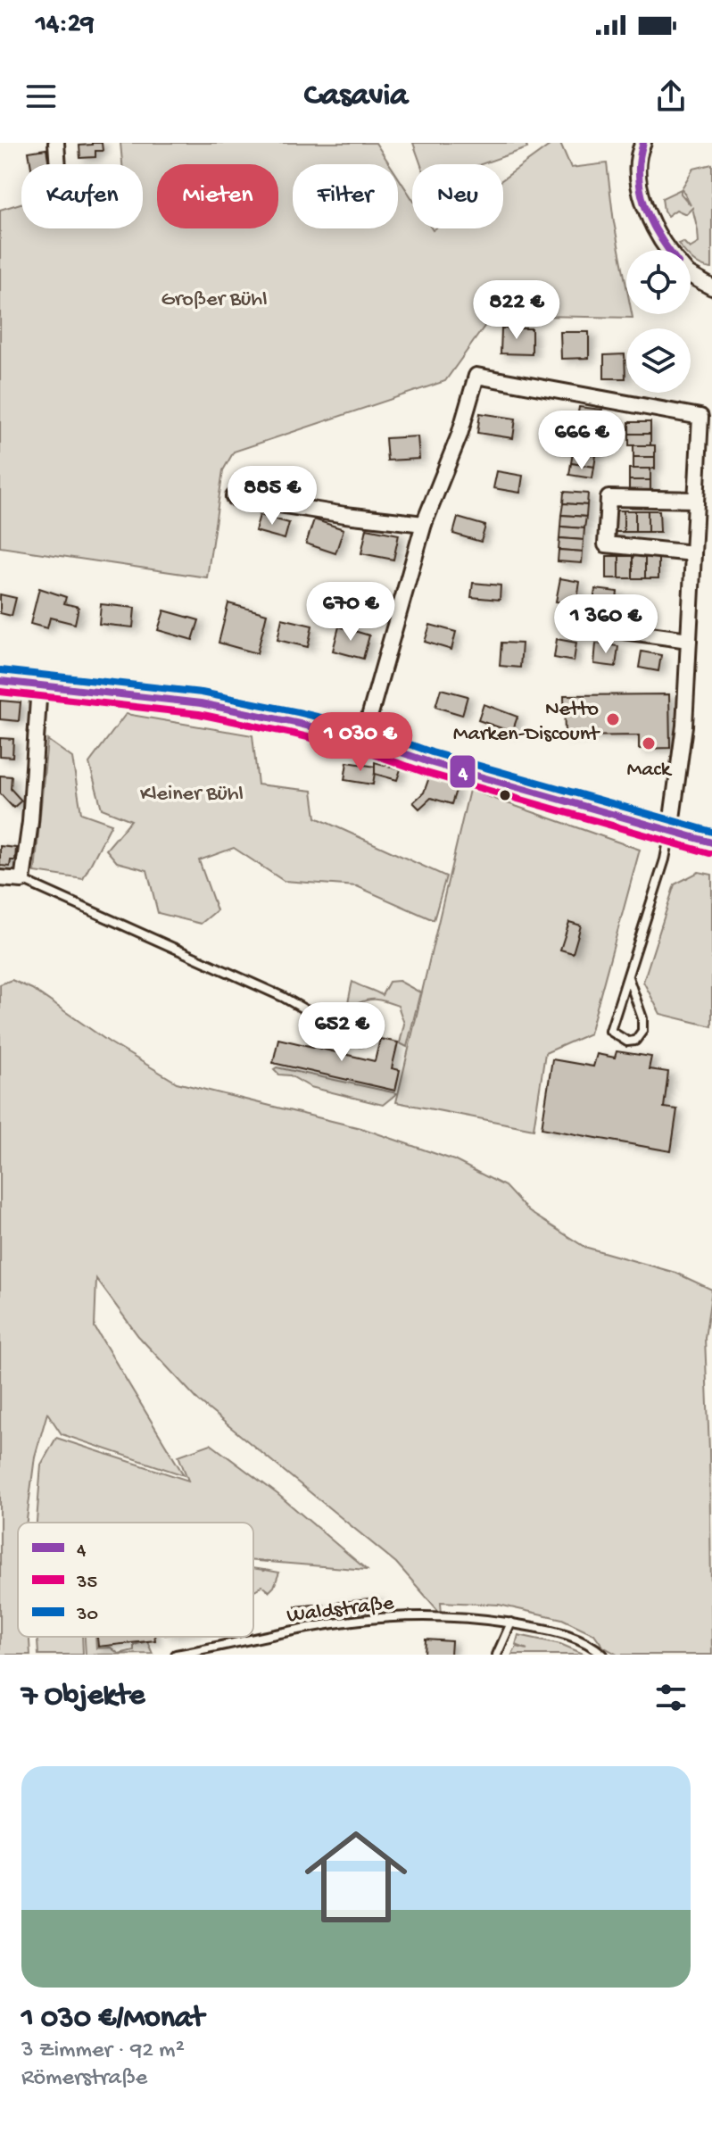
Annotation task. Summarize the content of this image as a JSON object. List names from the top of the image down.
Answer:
{
  "streets": {
    "lane": ["Waldstraße"]
  },
  "parks": ["Großer Bühl", "Kleiner Bühl"],
  "places": ["Netto Marken-Discount", "Mack"],
  "lines": ["transit line 4", "transit line 30", "transit line 35"],
  "legend": ["4", "35", "30"],
  "page": {
    "status": "14:29",
    "header": "Casavia",
    "chip": [
      "Kaufen",
      "Mieten",
      "Filter",
      "Neu"
    ],
    "price": [
      "822 €",
      "666 €",
      "885 €",
      "670 €",
      "1 360 €",
      "1 030 €",
      "652 €"
    ],
    "heading": "7 Objekte",
    "list": [
      {
        "name": "1 030 €/Monat",
        "note": "3 Zimmer · 92 m² · Römerstraße"
      }
    ]
  }
}
